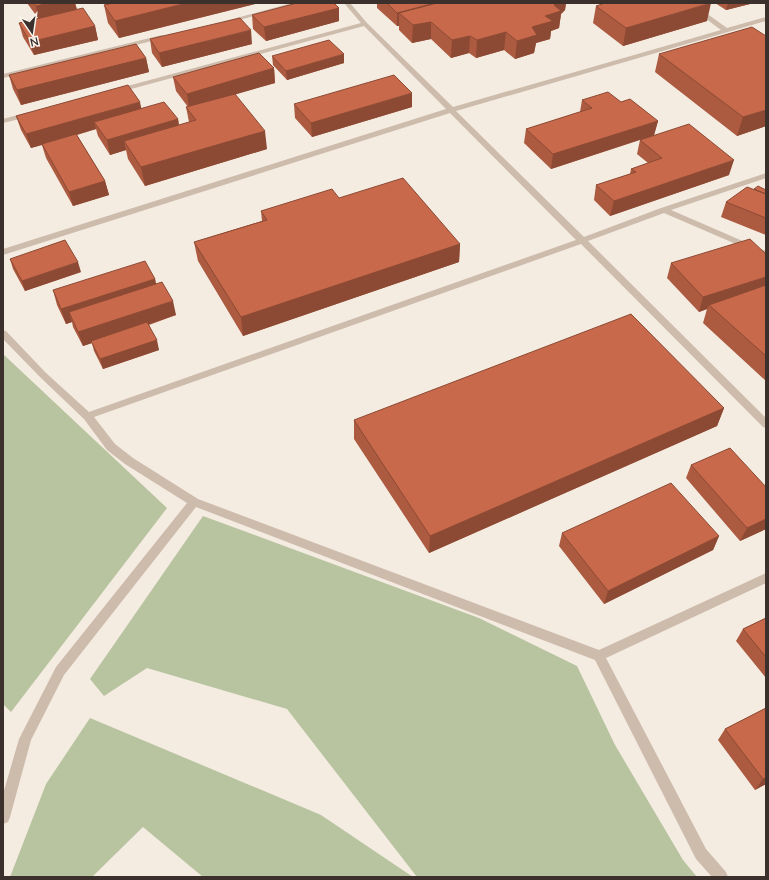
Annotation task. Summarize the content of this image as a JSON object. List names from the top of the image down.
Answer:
{
  "north": "bottom"
}
